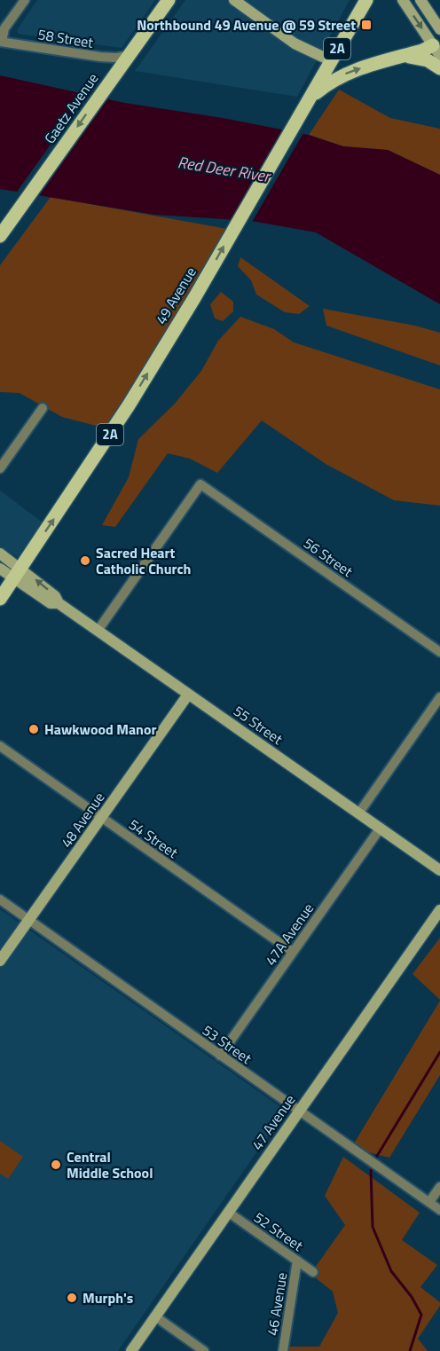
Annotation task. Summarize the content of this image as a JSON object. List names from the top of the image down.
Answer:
{
  "streets": {
    "main road": ["2A", "Gaetz Avenue", "49 Avenue"],
    "street": [
      "58 Street",
      "56 Street",
      "55 Street",
      "48 Avenue",
      "54 Street",
      "47A Avenue",
      "53 Street",
      "47 Avenue",
      "52 Street",
      "46 Avenue"
    ]
  },
  "crossings": [
    ["58 Street", "Gaetz Avenue"],
    ["49 Avenue", "55 Street"],
    ["56 Street", "55 Street"],
    ["55 Street", "48 Avenue"],
    ["55 Street", "47A Avenue"],
    ["48 Avenue", "54 Street"],
    ["48 Avenue", "53 Street"],
    ["54 Street", "47A Avenue"],
    ["47A Avenue", "53 Street"],
    ["53 Street", "47 Avenue"],
    ["47 Avenue", "52 Street"],
    ["52 Street", "46 Avenue"]
  ],
  "one_way": ["Gaetz Avenue", "49 Avenue"],
  "water": ["Red Deer River"],
  "places": {
    "transit": ["Northbound 49 Avenue @ 59 Street"],
    "other": [
      "Sacred Heart Catholic Church",
      "Hawkwood Manor",
      "Central Middle School",
      "Murph's"
    ]
  }
}
